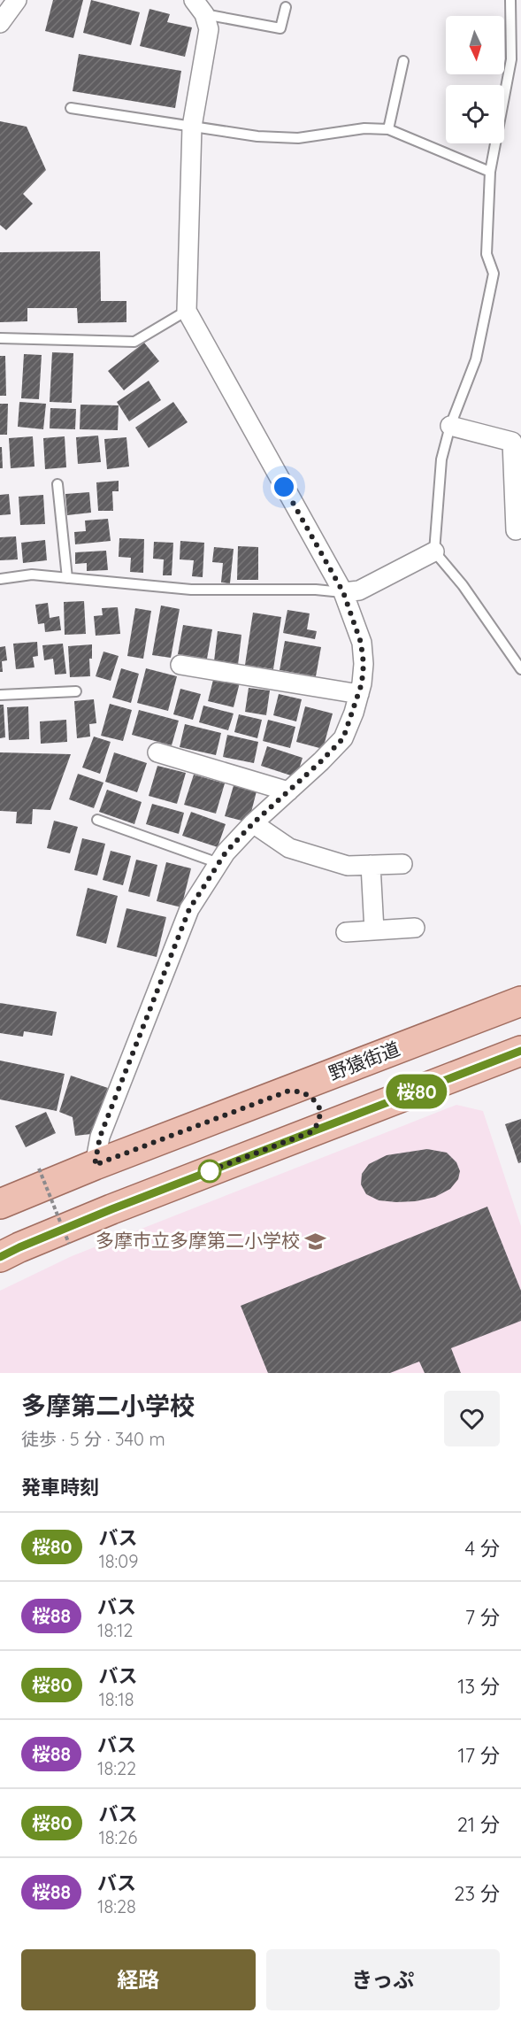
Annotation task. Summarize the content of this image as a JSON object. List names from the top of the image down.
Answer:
{
  "streets": {
    "main road": ["野猿街道"]
  },
  "places": {
    "school or university": ["多摩市立多摩第二小学校"]
  },
  "lines": ["bus line 桜80"],
  "north": "bottom",
  "page": {
    "on_map": "桜80",
    "heading": [
      ["多摩第二小学校", "徒歩 · 5 分 · 340 m"],
      "発車時刻"
    ],
    "list": [
      {
        "mark": "桜80",
        "name": "バス",
        "note": "18:09",
        "value": "4 分"
      },
      {
        "mark": "桜88",
        "name": "バス",
        "note": "18:12",
        "value": "7 分"
      },
      {
        "mark": "桜80",
        "name": "バス",
        "note": "18:18",
        "value": "13 分"
      },
      {
        "mark": "桜88",
        "name": "バス",
        "note": "18:22",
        "value": "17 分"
      },
      {
        "mark": "桜80",
        "name": "バス",
        "note": "18:26",
        "value": "21 分"
      },
      {
        "mark": "桜88",
        "name": "バス",
        "note": "18:28",
        "value": "23 分"
      }
    ],
    "buttons": ["経路", "きっぷ"]
  }
}
